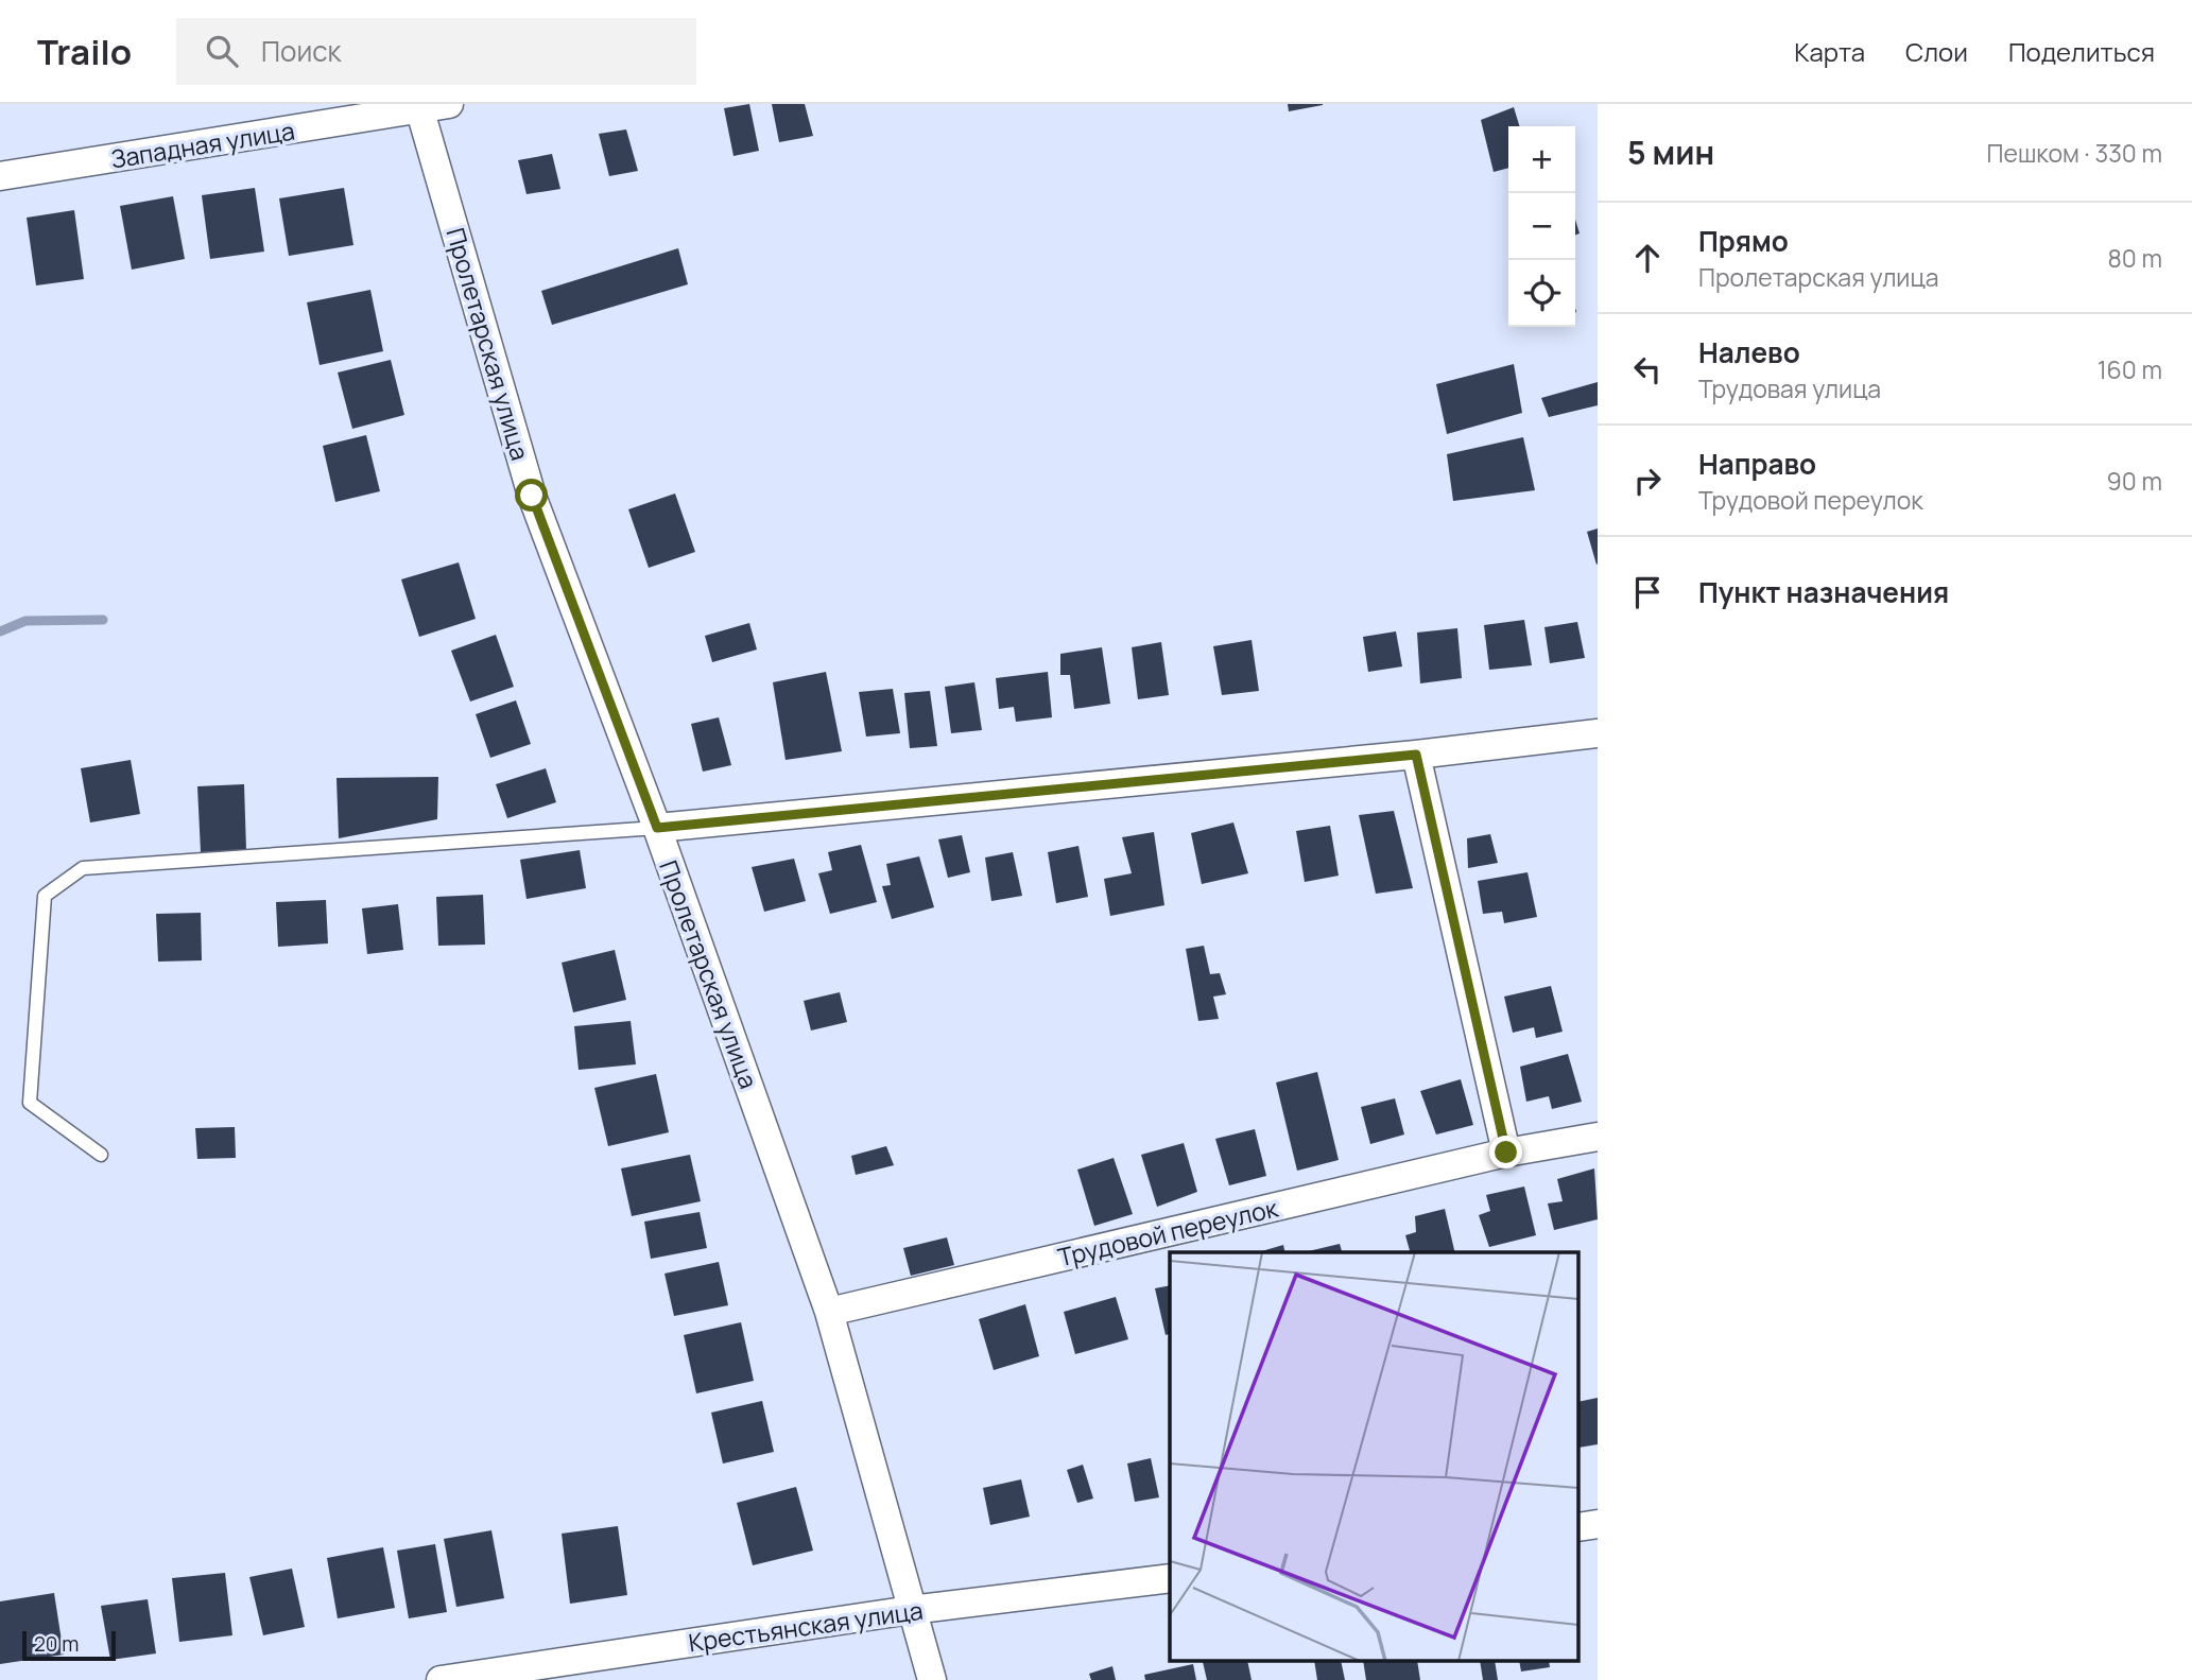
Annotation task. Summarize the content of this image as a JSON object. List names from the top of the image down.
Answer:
{
  "streets": {
    "street": [
      "Западная улица",
      "Пролетарская улица",
      "Трудовой переулок",
      "Крестьянская улица"
    ]
  },
  "crossings": [
    ["Западная улица", "Пролетарская улица"],
    ["Пролетарская улица", "Трудовой переулок"],
    ["Пролетарская улица", "Крестьянская улица"]
  ],
  "scale_bar": "20 m",
  "page": {
    "header": "Trailo",
    "search": "Поиск",
    "nav": ["Карта", "Слои", "Поделиться"],
    "heading": ["5 мин", "Пешком · 330 m"],
    "map_buttons": ["+", "−"],
    "list": [
      ["Прямо", "Пролетарская улица", "80 m"],
      ["Налево", "Трудовая улица", "160 m"],
      ["Направо", "Трудовой переулок", "90 m"],
      "Пункт назначения"
    ],
    "scale": "20 m"
  }
}
